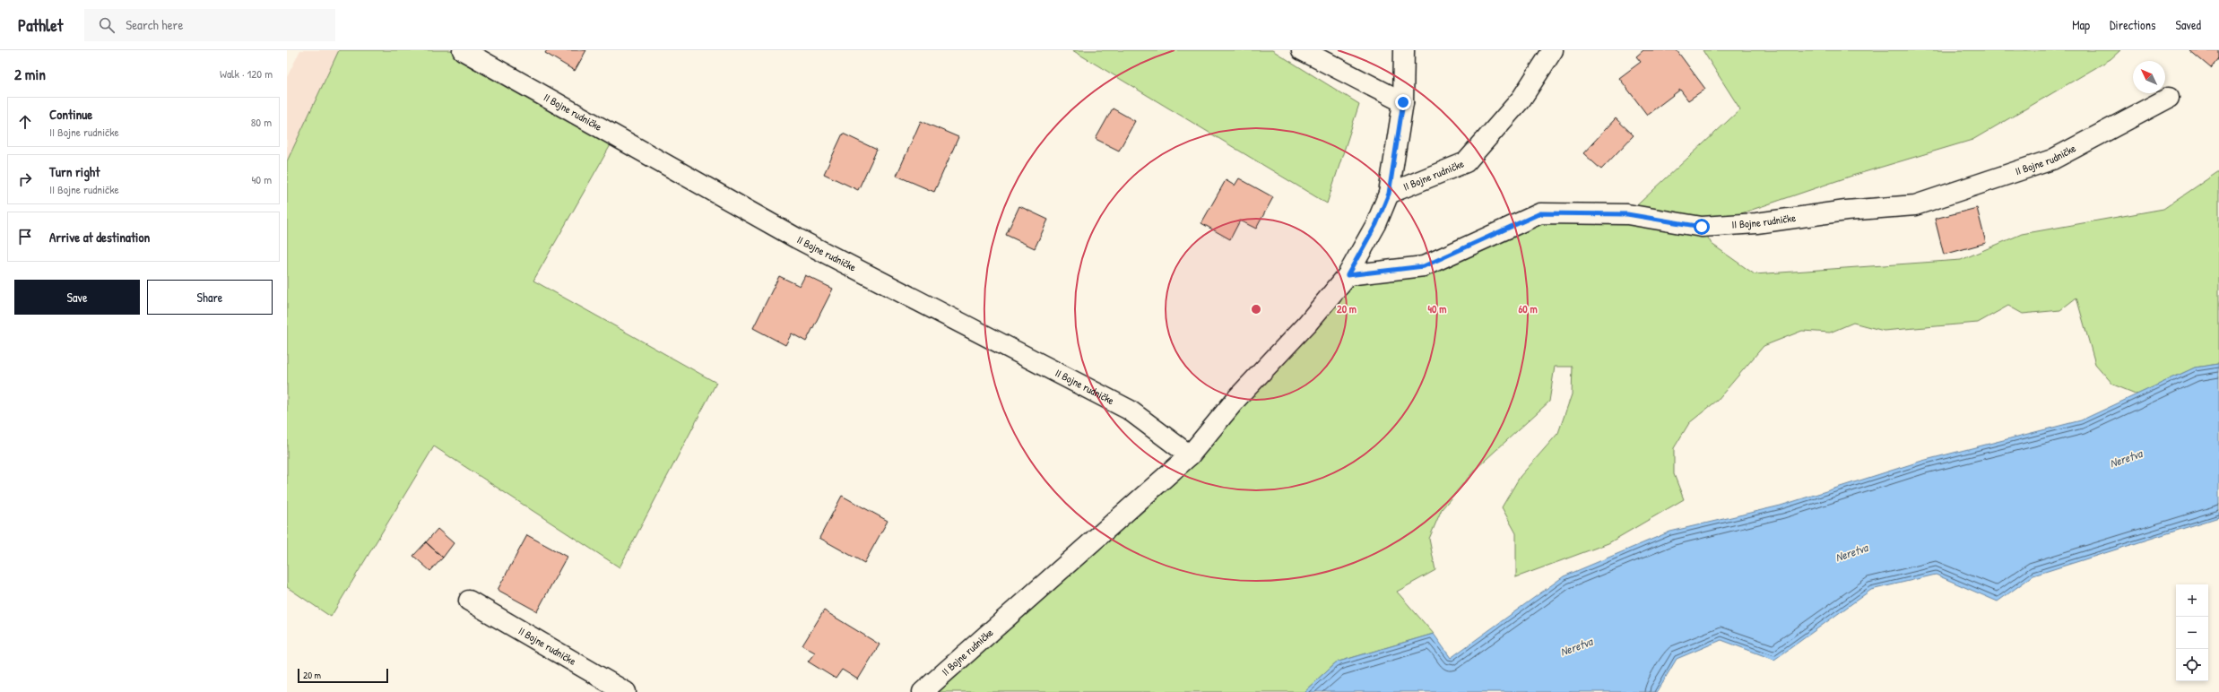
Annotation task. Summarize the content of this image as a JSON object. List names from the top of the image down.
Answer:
{
  "streets": {
    "street": ["II Bojne rudničke"]
  },
  "water": ["Neretva"],
  "scale_bar": "20 m",
  "north": "top left",
  "page": {
    "header": "Pathlet",
    "search": "Search here",
    "nav": ["Map", "Directions", "Saved"],
    "heading": ["2 min", "Walk · 120 m"],
    "list": [
      ["Continue", "II Bojne rudničke", "80 m"],
      ["Turn right", "II Bojne rudničke", "40 m"],
      "Arrive at destination"
    ],
    "buttons": ["Save", "Share"],
    "map_buttons": ["+", "−"],
    "scale": "20 m"
  },
  "rings": ["20 m", "40 m", "60 m"]
}
